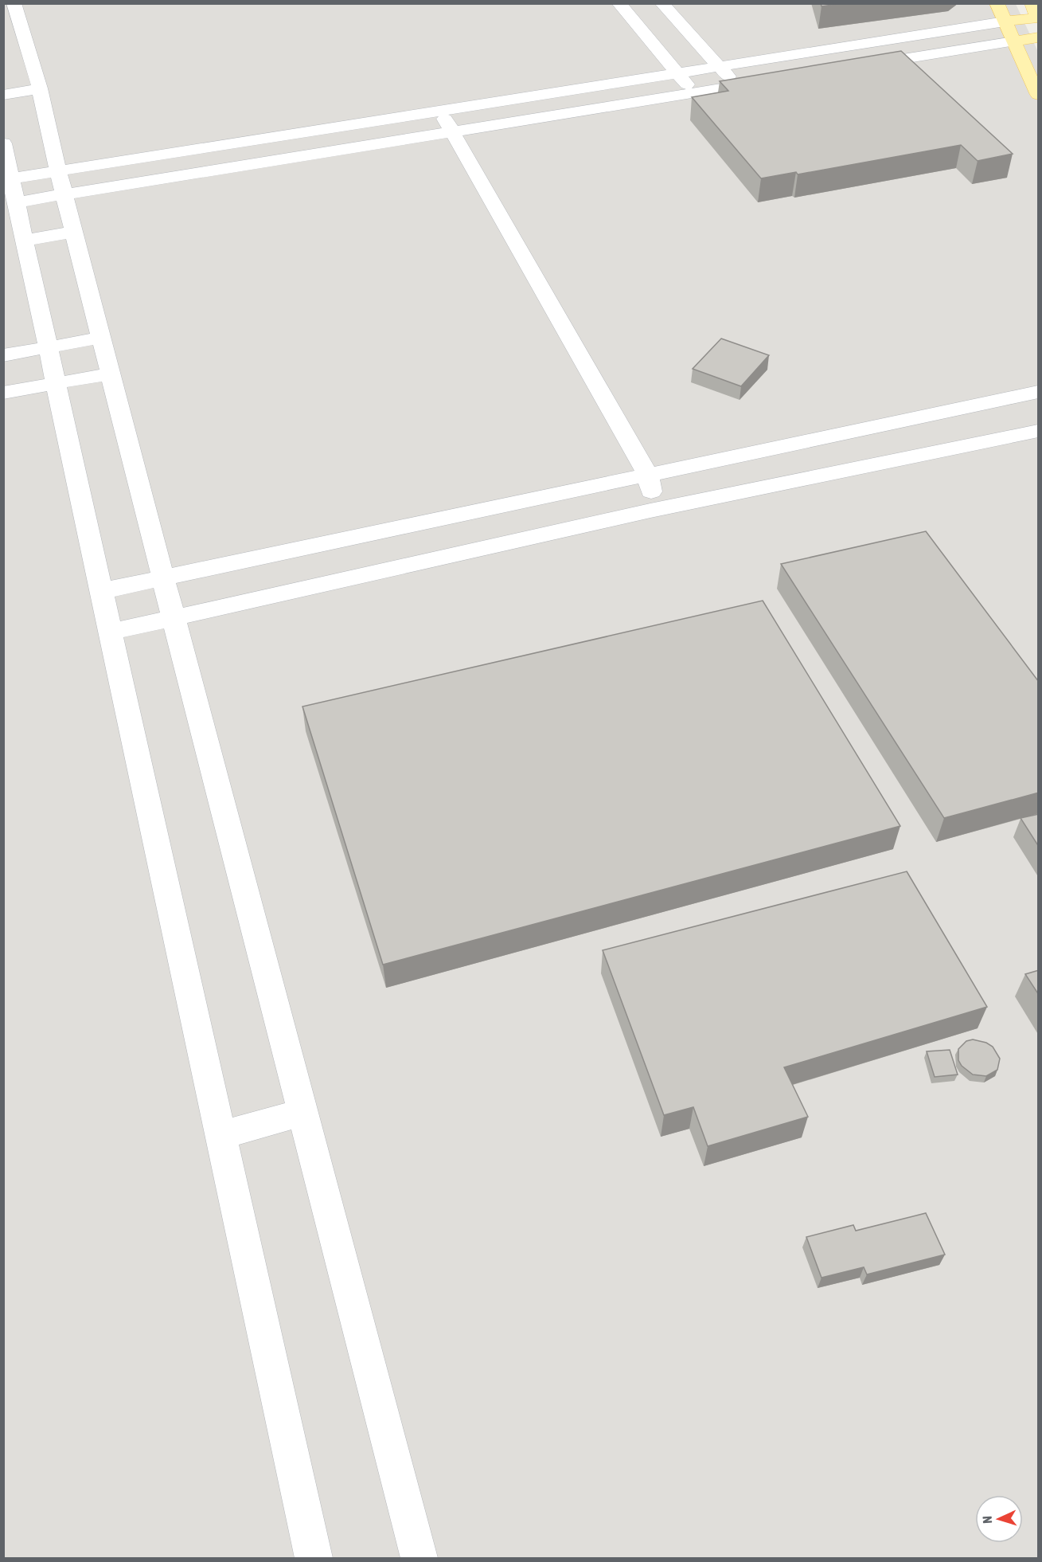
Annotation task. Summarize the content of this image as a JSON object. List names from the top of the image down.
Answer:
{
  "north": "left"
}
